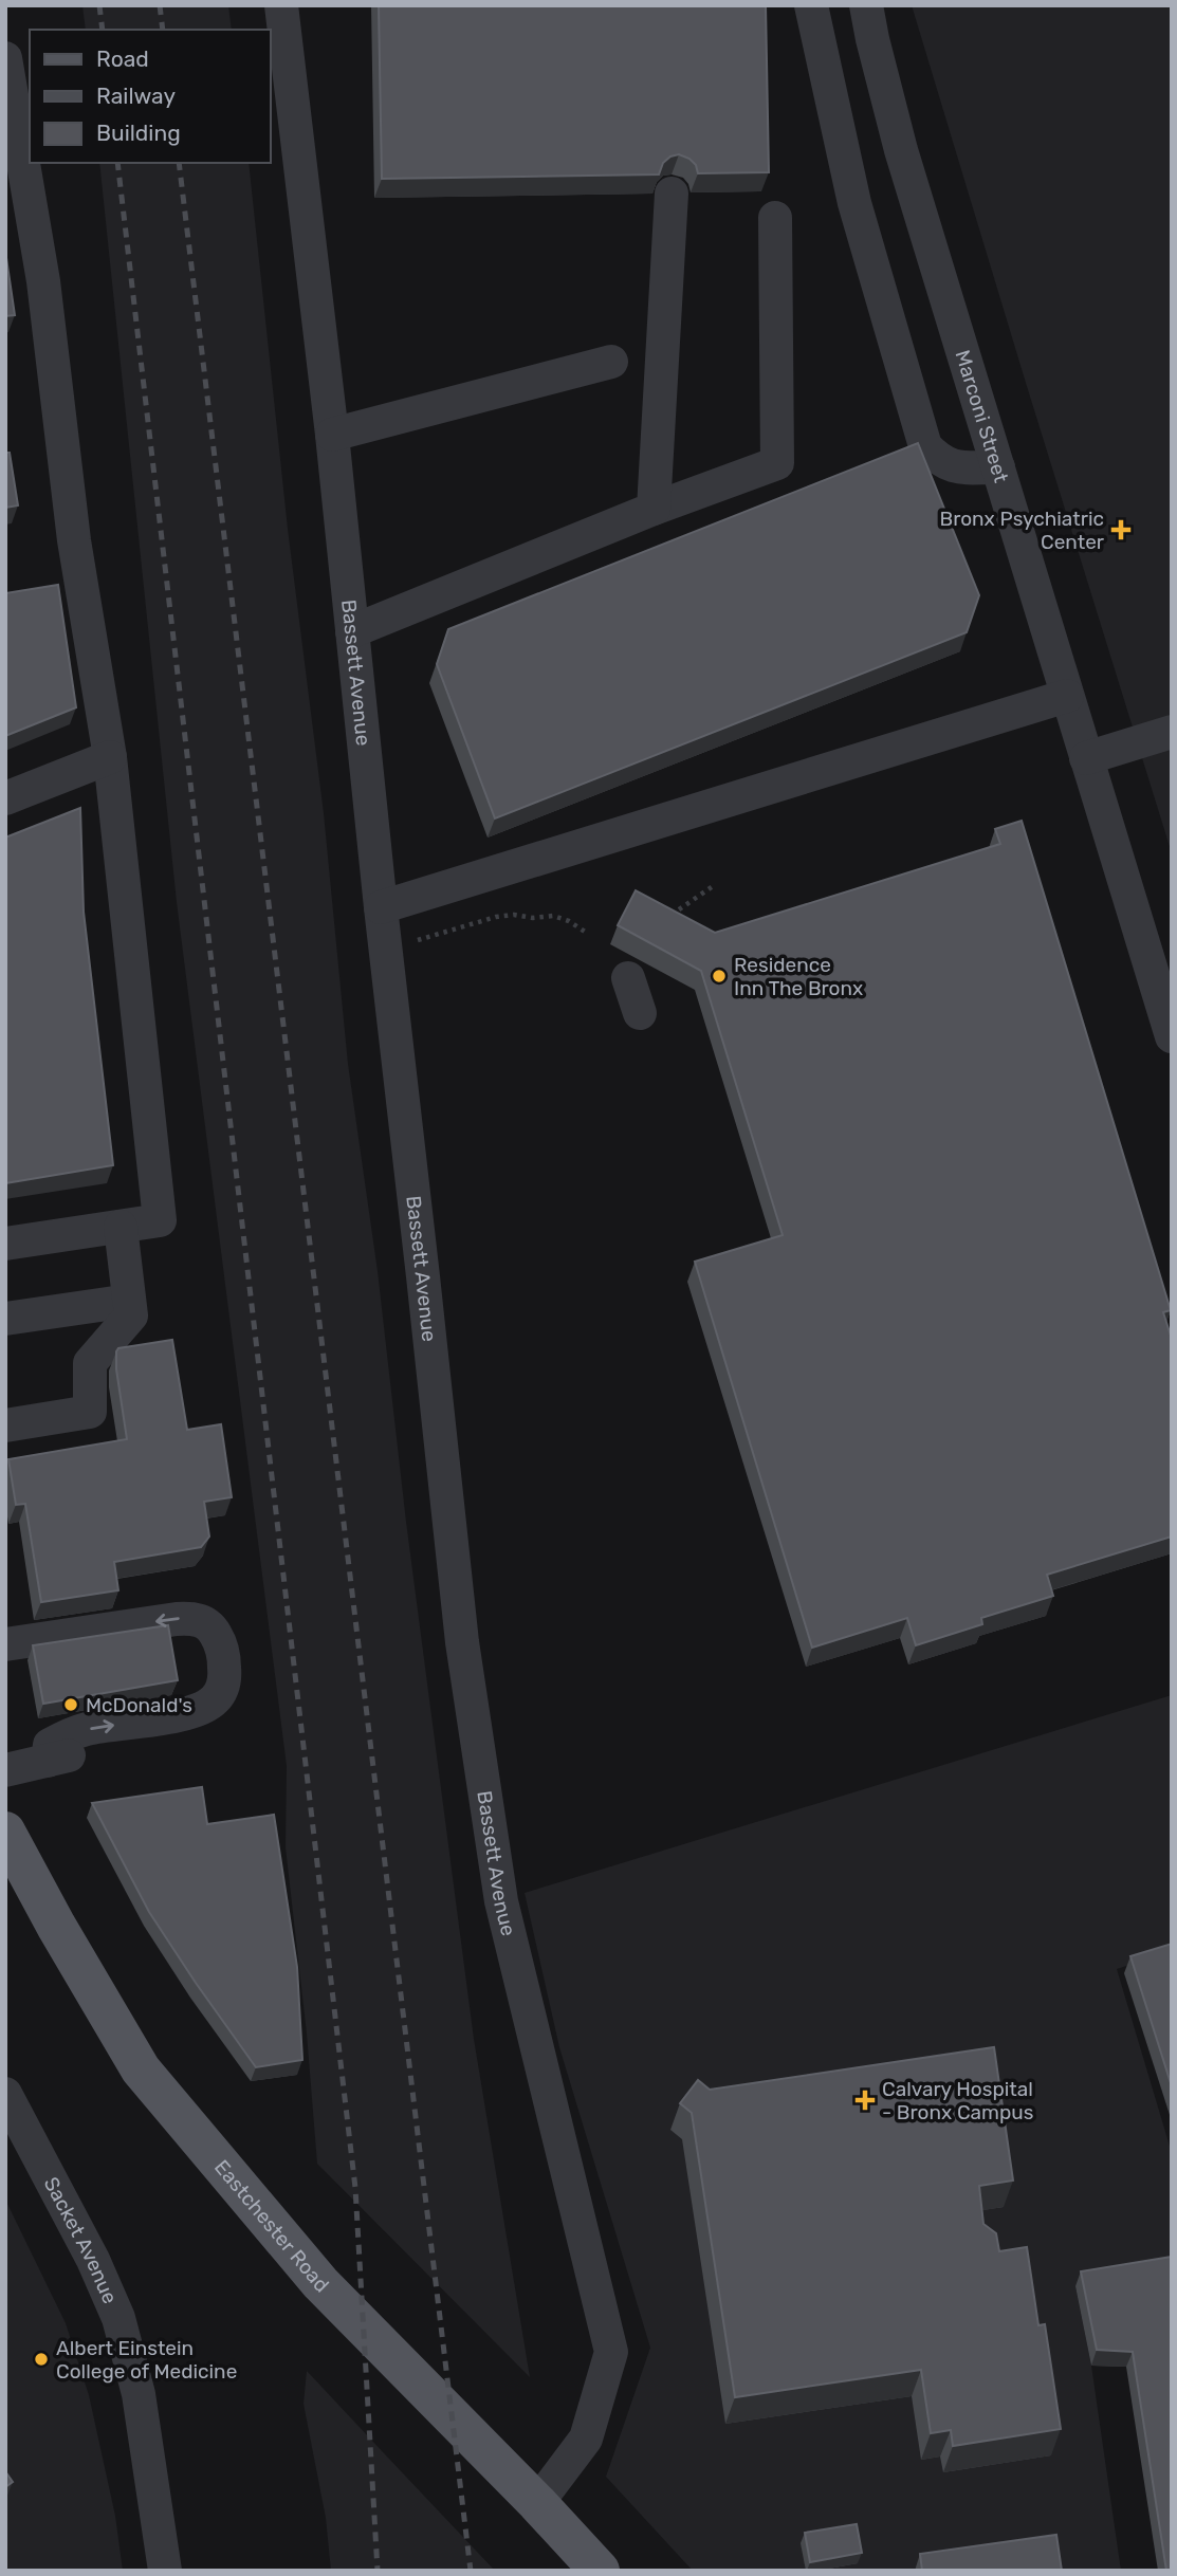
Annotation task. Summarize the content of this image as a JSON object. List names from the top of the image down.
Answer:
{
  "streets": {
    "main road": ["Eastchester Road"],
    "street": ["Marconi Street", "Bassett Avenue", "Sacket Avenue"]
  },
  "crossings": [
    ["Bassett Avenue", "Eastchester Road"]
  ],
  "places": {
    "health": ["Bronx Psychiatric Center", "Calvary Hospital - Bronx Campus"],
    "other": ["Residence Inn The Bronx", "McDonald's", "Albert Einstein College of Medicine"]
  },
  "legend": ["Road", "Railway", "Building"]
}
